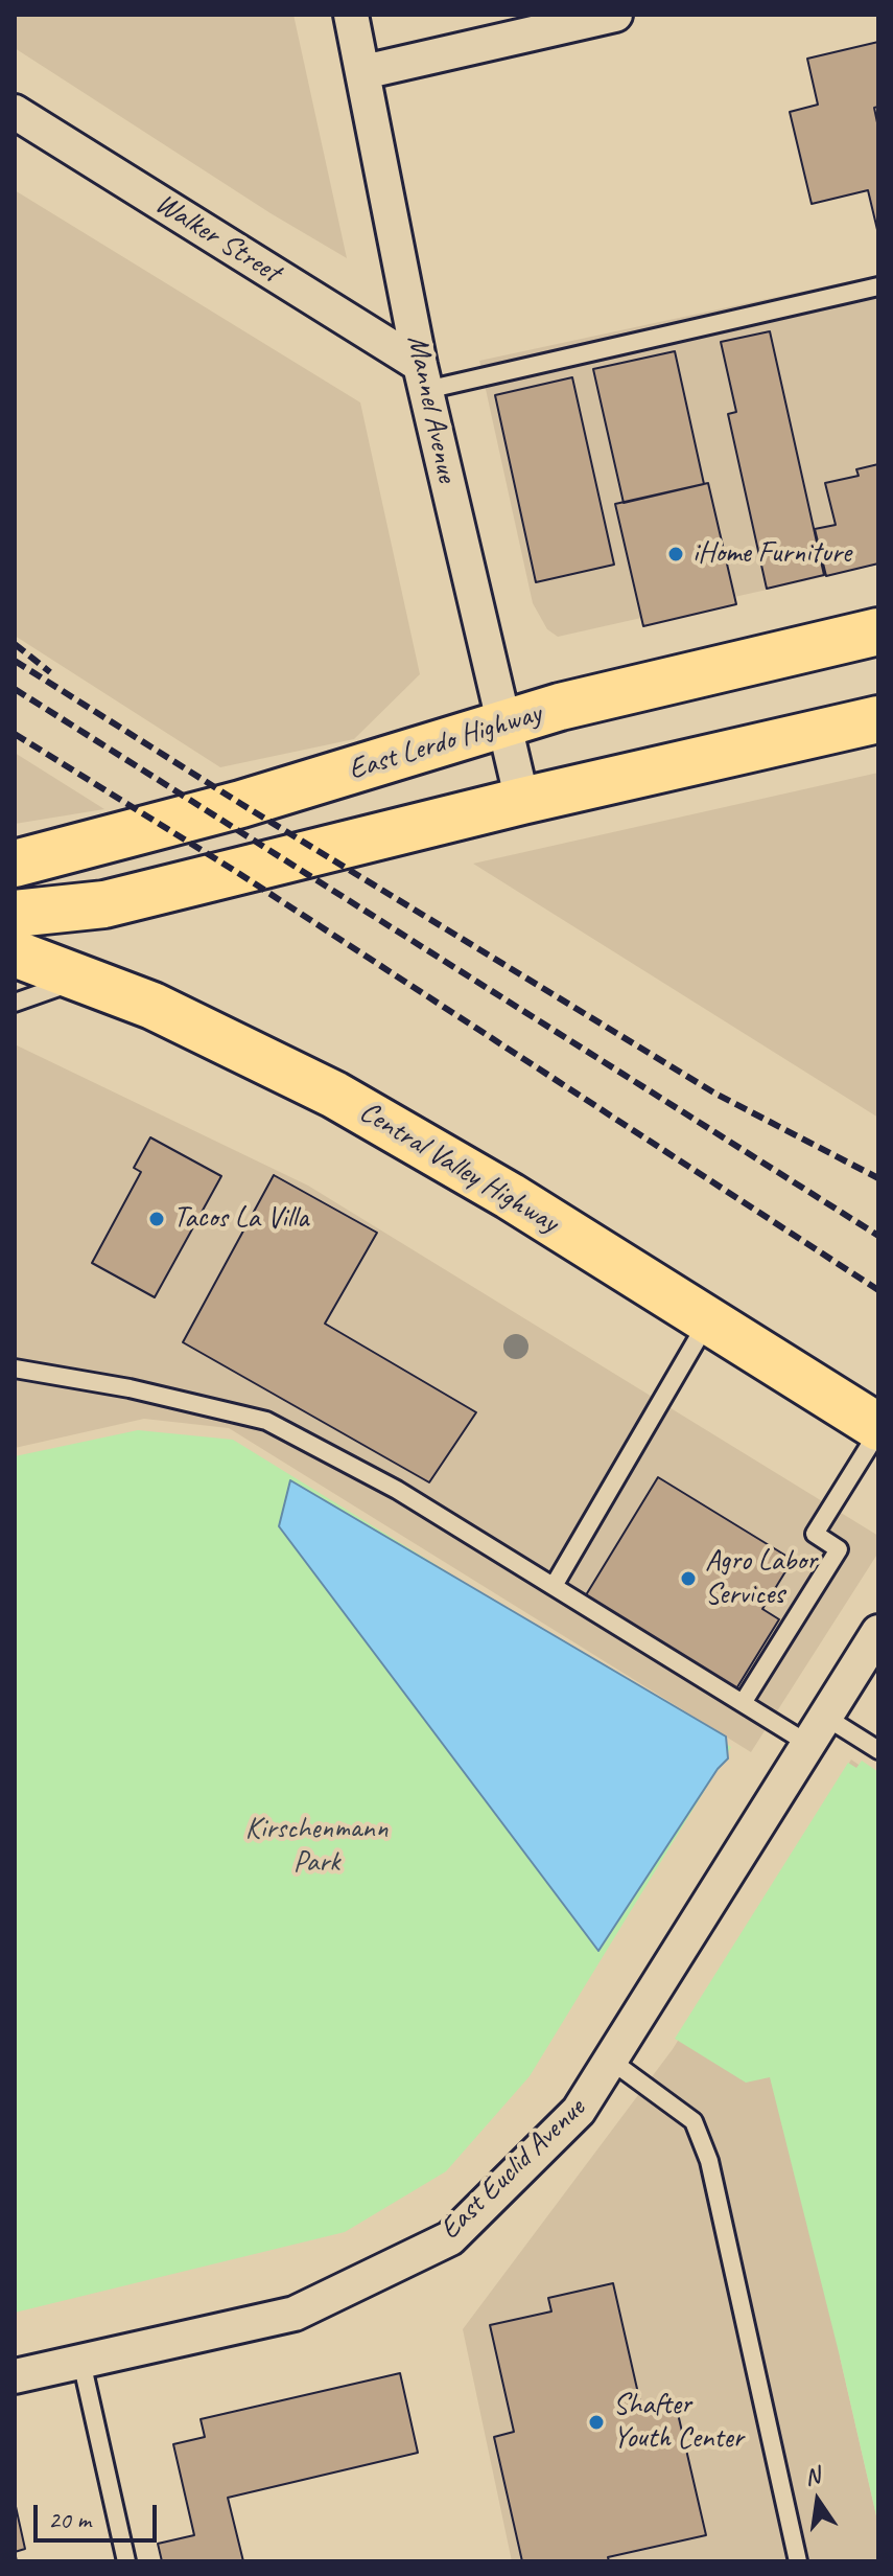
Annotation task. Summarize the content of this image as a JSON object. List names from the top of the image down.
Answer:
{
  "streets": {
    "main road": ["East Lerdo Highway", "Central Valley Highway"],
    "street": ["Walker Street", "Mannel Avenue", "East Euclid Avenue"]
  },
  "crossings": [
    ["Walker Street", "Mannel Avenue"],
    ["Mannel Avenue", "East Lerdo Highway"]
  ],
  "parks": ["Kirschenmann Park"],
  "places": [
    "iHome Furniture",
    "Tacos La Villa",
    "Agro Labor Services",
    "Shafter Youth Center"
  ],
  "scale_bar": "20 m",
  "north": "top"
}
